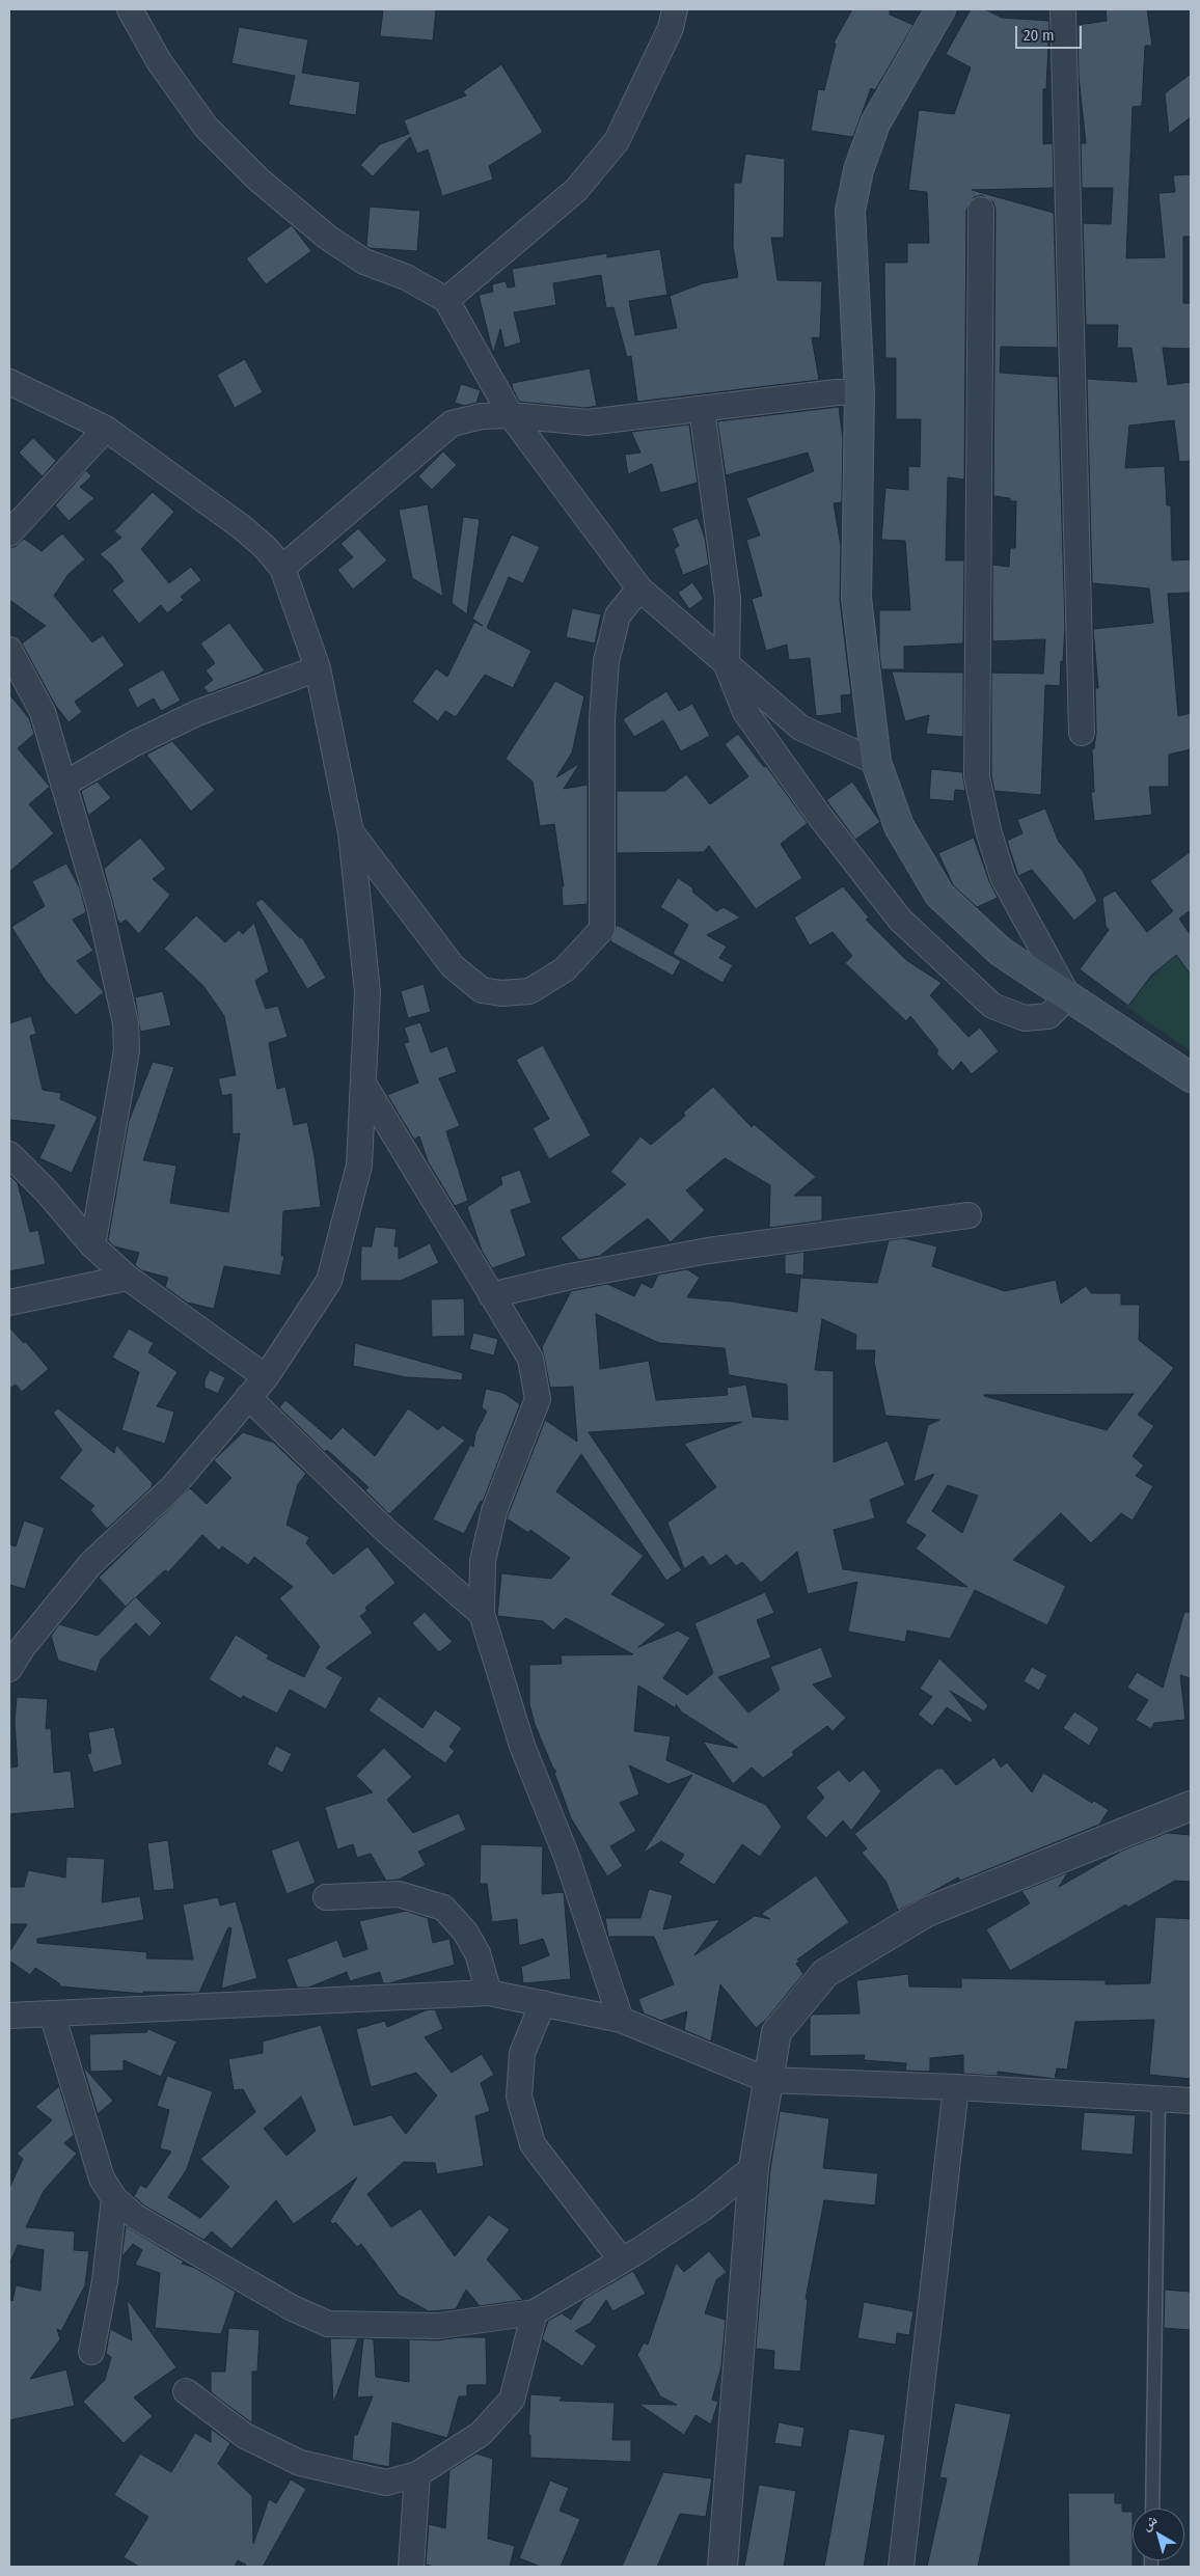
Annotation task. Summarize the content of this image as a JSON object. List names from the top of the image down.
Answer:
{
  "scale_bar": "20 m",
  "north": "top left"
}
